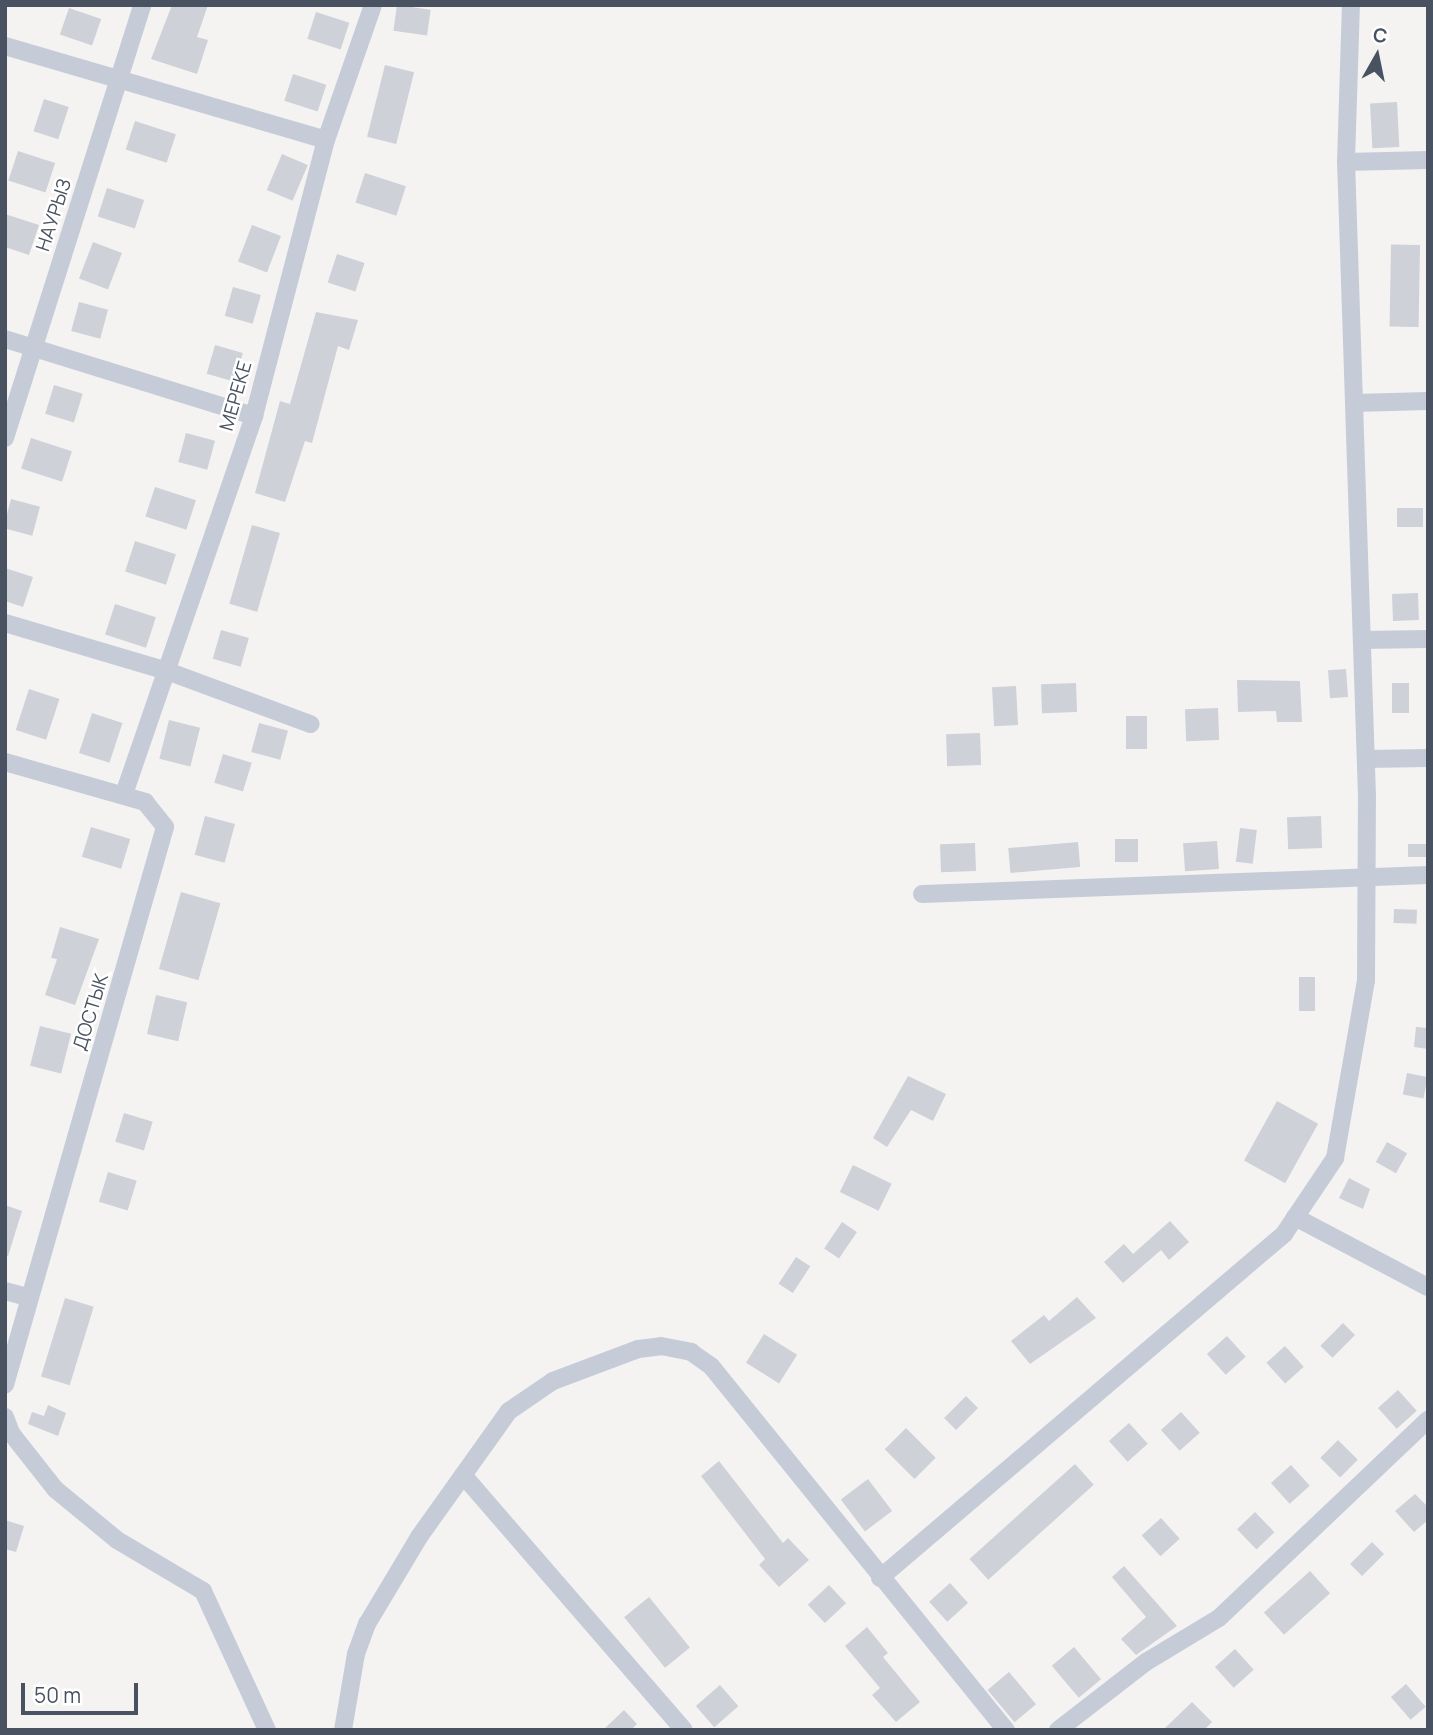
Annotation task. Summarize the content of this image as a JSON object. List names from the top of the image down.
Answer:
{
  "streets": {
    "street": ["НАУРЫЗ", "МЕРЕКЕ", "ДОСТЫК"]
  },
  "crossings": [
    ["МЕРЕКЕ", "ДОСТЫК"]
  ],
  "scale_bar": "50 m",
  "north": "top"
}
